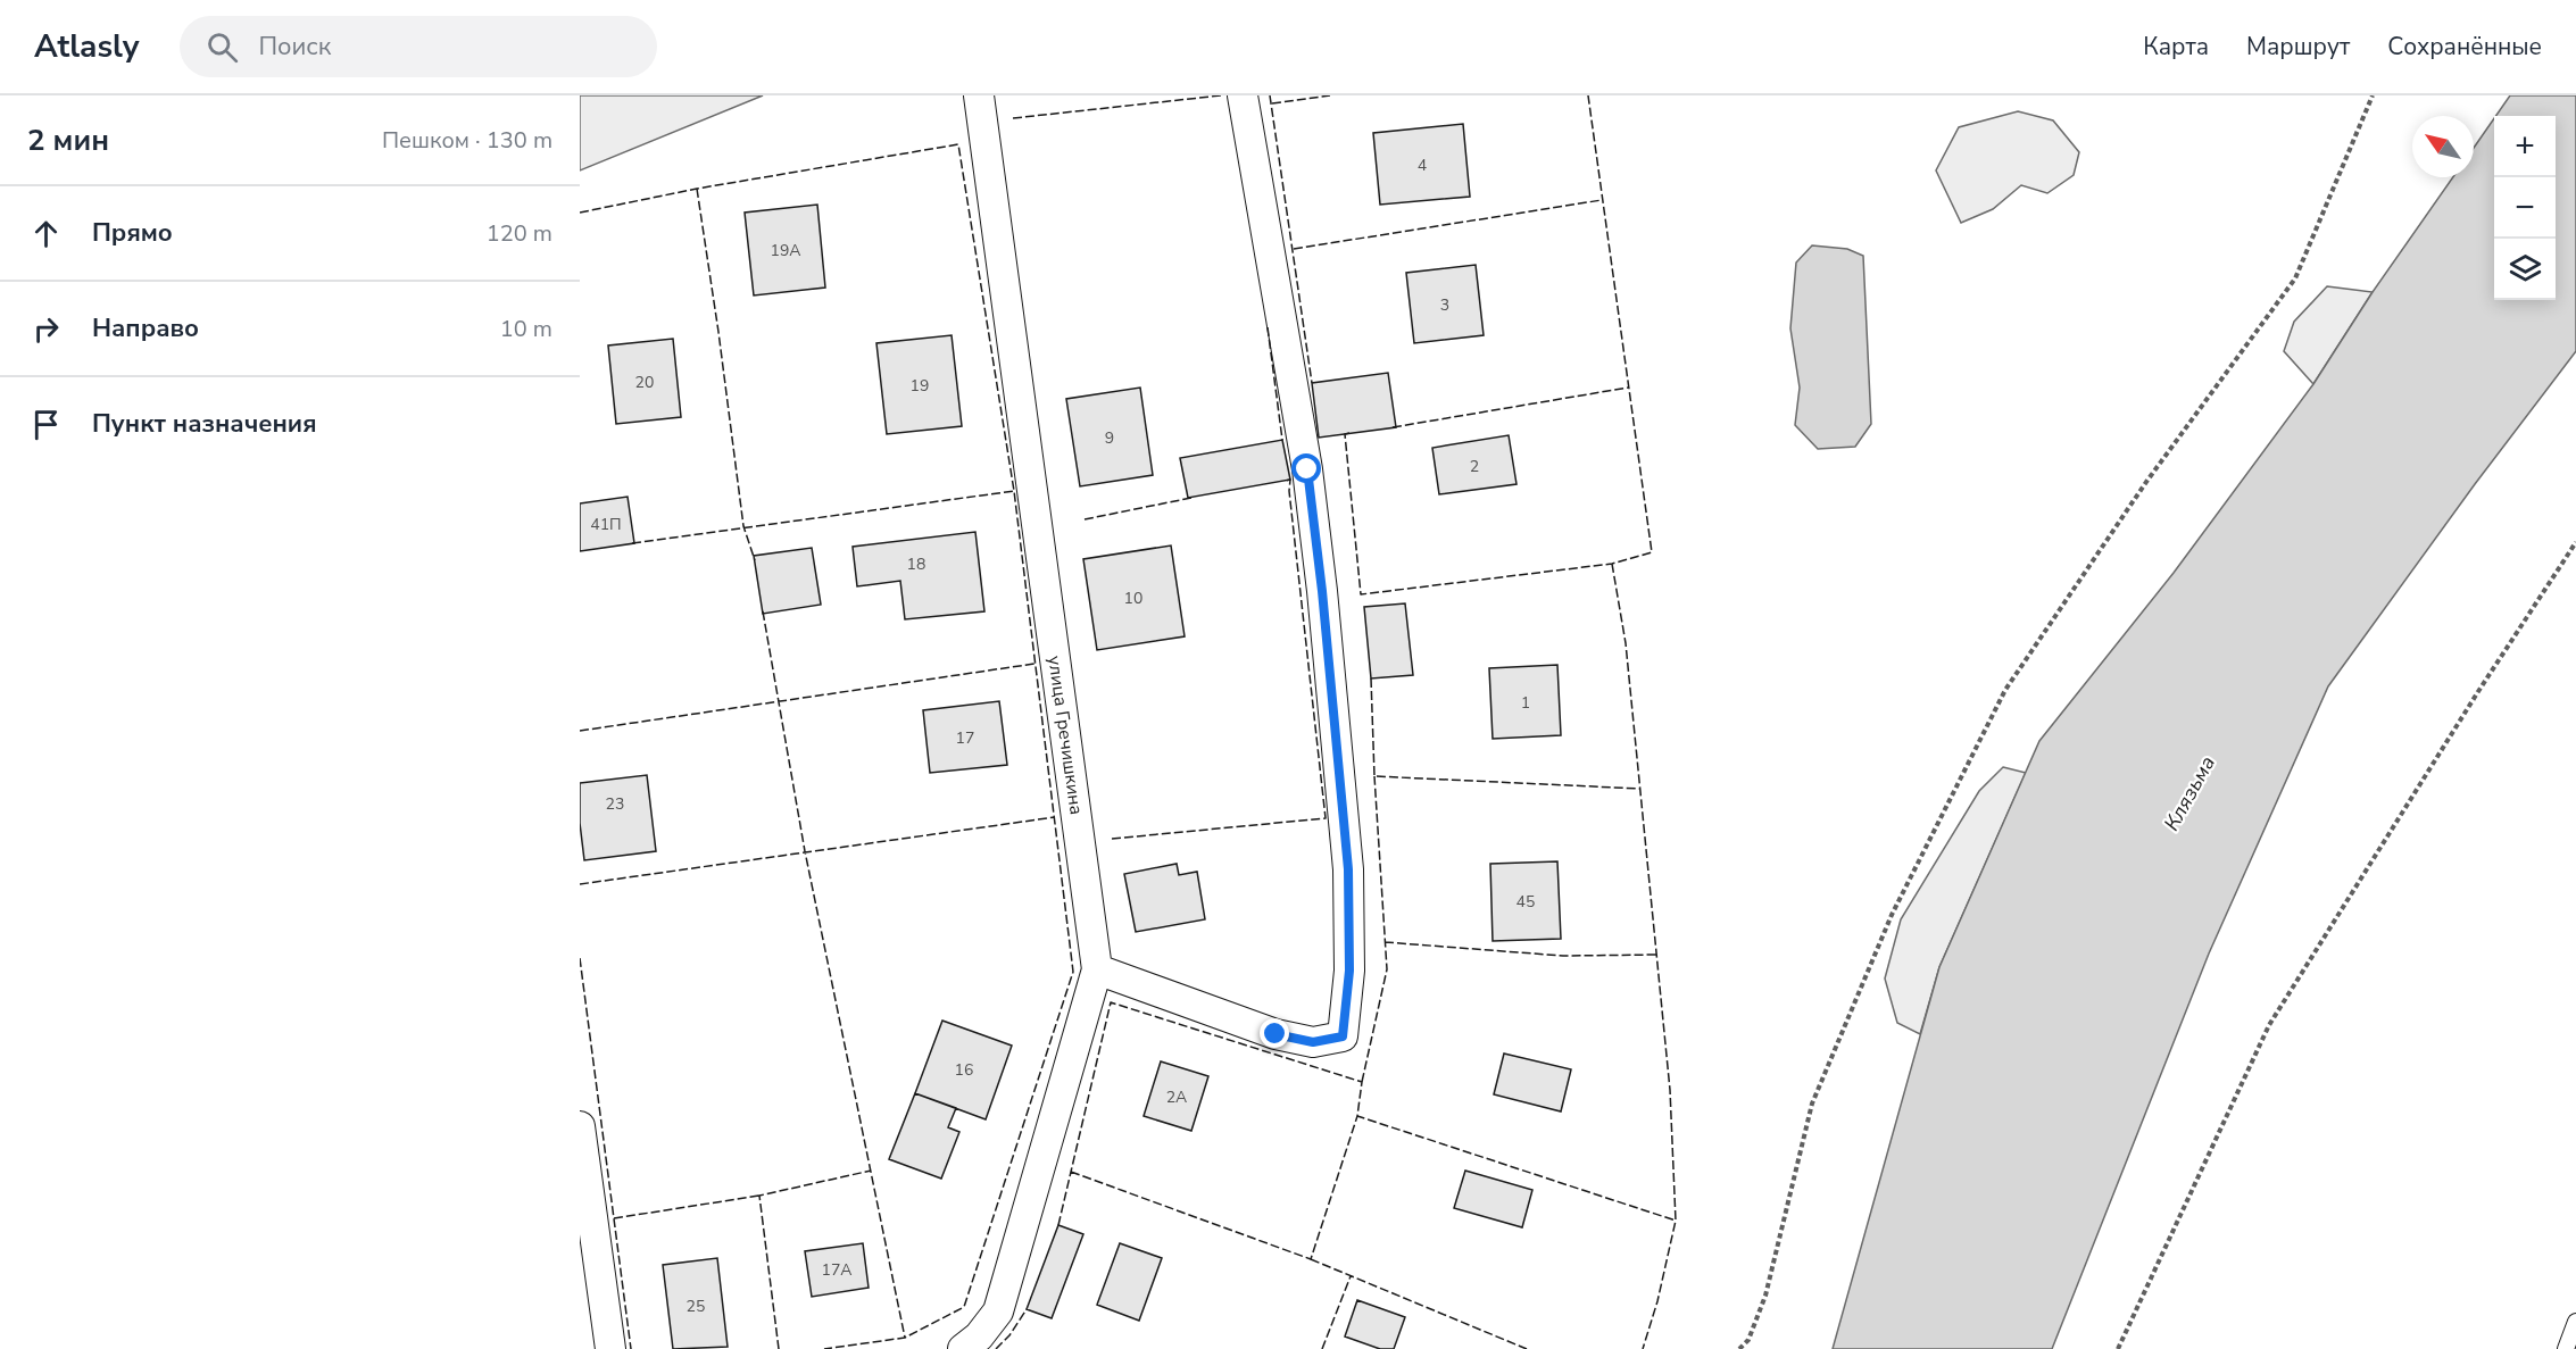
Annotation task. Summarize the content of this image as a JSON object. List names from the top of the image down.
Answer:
{
  "streets": {
    "street": ["улица Гречишкина"]
  },
  "water": ["Клязьма"],
  "house_numbers": [
    "4",
    "19А",
    "3",
    "20",
    "19",
    "9",
    "2",
    "41П",
    "18",
    "10",
    "1",
    "17",
    "23",
    "45",
    "16",
    "2А",
    "17А",
    "25"
  ],
  "north": "top left",
  "page": {
    "header": "Atlasly",
    "search": "Поиск",
    "nav": ["Карта", "Маршрут", "Сохранённые"],
    "heading": ["2 мин", "Пешком · 130 m"],
    "map_buttons": ["+", "−"],
    "list": [
      ["Прямо", "120 m"],
      ["Направо", "10 m"],
      "Пункт назначения"
    ]
  }
}
